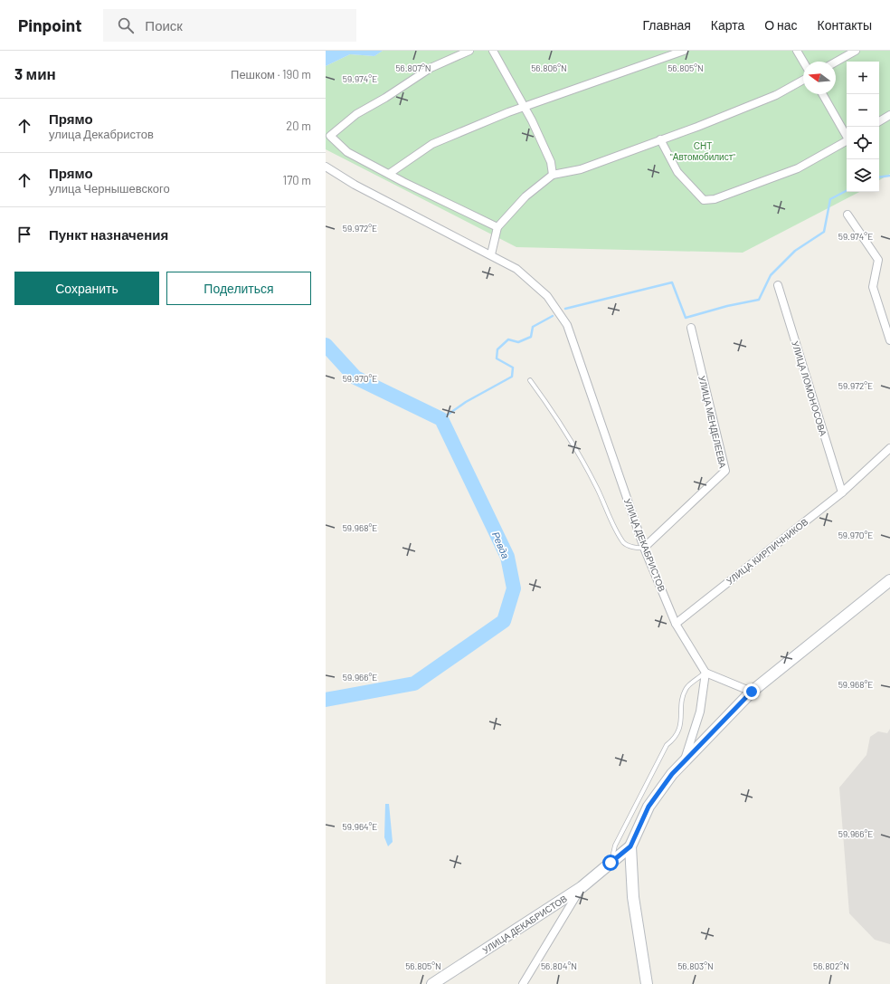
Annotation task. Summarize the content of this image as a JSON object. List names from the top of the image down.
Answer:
{
  "streets": {
    "main road": ["УЛИЦА ДЕКАБРИСТОВ"],
    "street": ["УЛИЦА ЛОМОНОСОВА", "УЛИЦА МЕНДЕЛЕЕВА", "УЛИЦА КИРПИЧНИКОВ"]
  },
  "crossings": [
    ["УЛИЦА ЛОМОНОСОВА", "УЛИЦА КИРПИЧНИКОВ"],
    ["УЛИЦА МЕНДЕЛЕЕВА", "УЛИЦА ДЕКАБРИСТОВ"],
    ["УЛИЦА ДЕКАБРИСТОВ", "УЛИЦА КИРПИЧНИКОВ"]
  ],
  "water": ["Ревда"],
  "parks": ["СНТ \"Автомобилист\""],
  "north": "left",
  "page": {
    "header": "Pinpoint",
    "search": "Поиск",
    "nav": [
      "Главная",
      "Карта",
      "О нас",
      "Контакты"
    ],
    "heading": ["3 мин", "Пешком · 190 m"],
    "map_buttons": ["+", "−"],
    "list": [
      ["Прямо", "улица Декабристов", "20 m"],
      ["Прямо", "улица Чернышевского", "170 m"],
      "Пункт назначения"
    ],
    "buttons": ["Сохранить", "Поделиться"]
  },
  "coordinates": [
    "56.807°N",
    "56.806°N",
    "56.805°N",
    "59.974°E",
    "59.972°E",
    "59.970°E",
    "59.968°E",
    "59.966°E",
    "59.964°E",
    "56.804°N",
    "56.803°N",
    "56.802°N"
  ]
}
